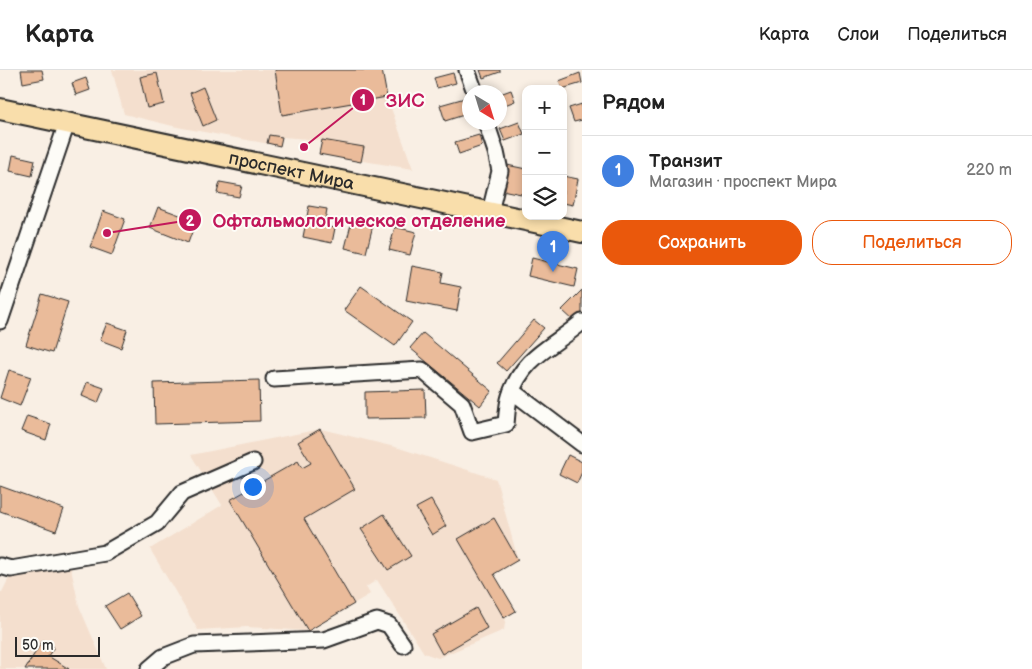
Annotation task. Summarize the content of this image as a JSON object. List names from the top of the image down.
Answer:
{
  "streets": {
    "main road": ["проспект Мира"]
  },
  "places": ["ЗИС", "Офтальмологическое отделение"],
  "scale_bar": "50 m",
  "north": "bottom right",
  "page": {
    "header": "Карта",
    "nav": ["Карта", "Слои", "Поделиться"],
    "heading": "Рядом",
    "map_buttons": ["+", "−"],
    "list": [
      {
        "mark": "1",
        "name": "Транзит",
        "note": "Магазин · проспект Мира",
        "value": "220 m"
      }
    ],
    "buttons": ["Сохранить", "Поделиться"],
    "pins": "1",
    "scale": "50 m"
  }
}
